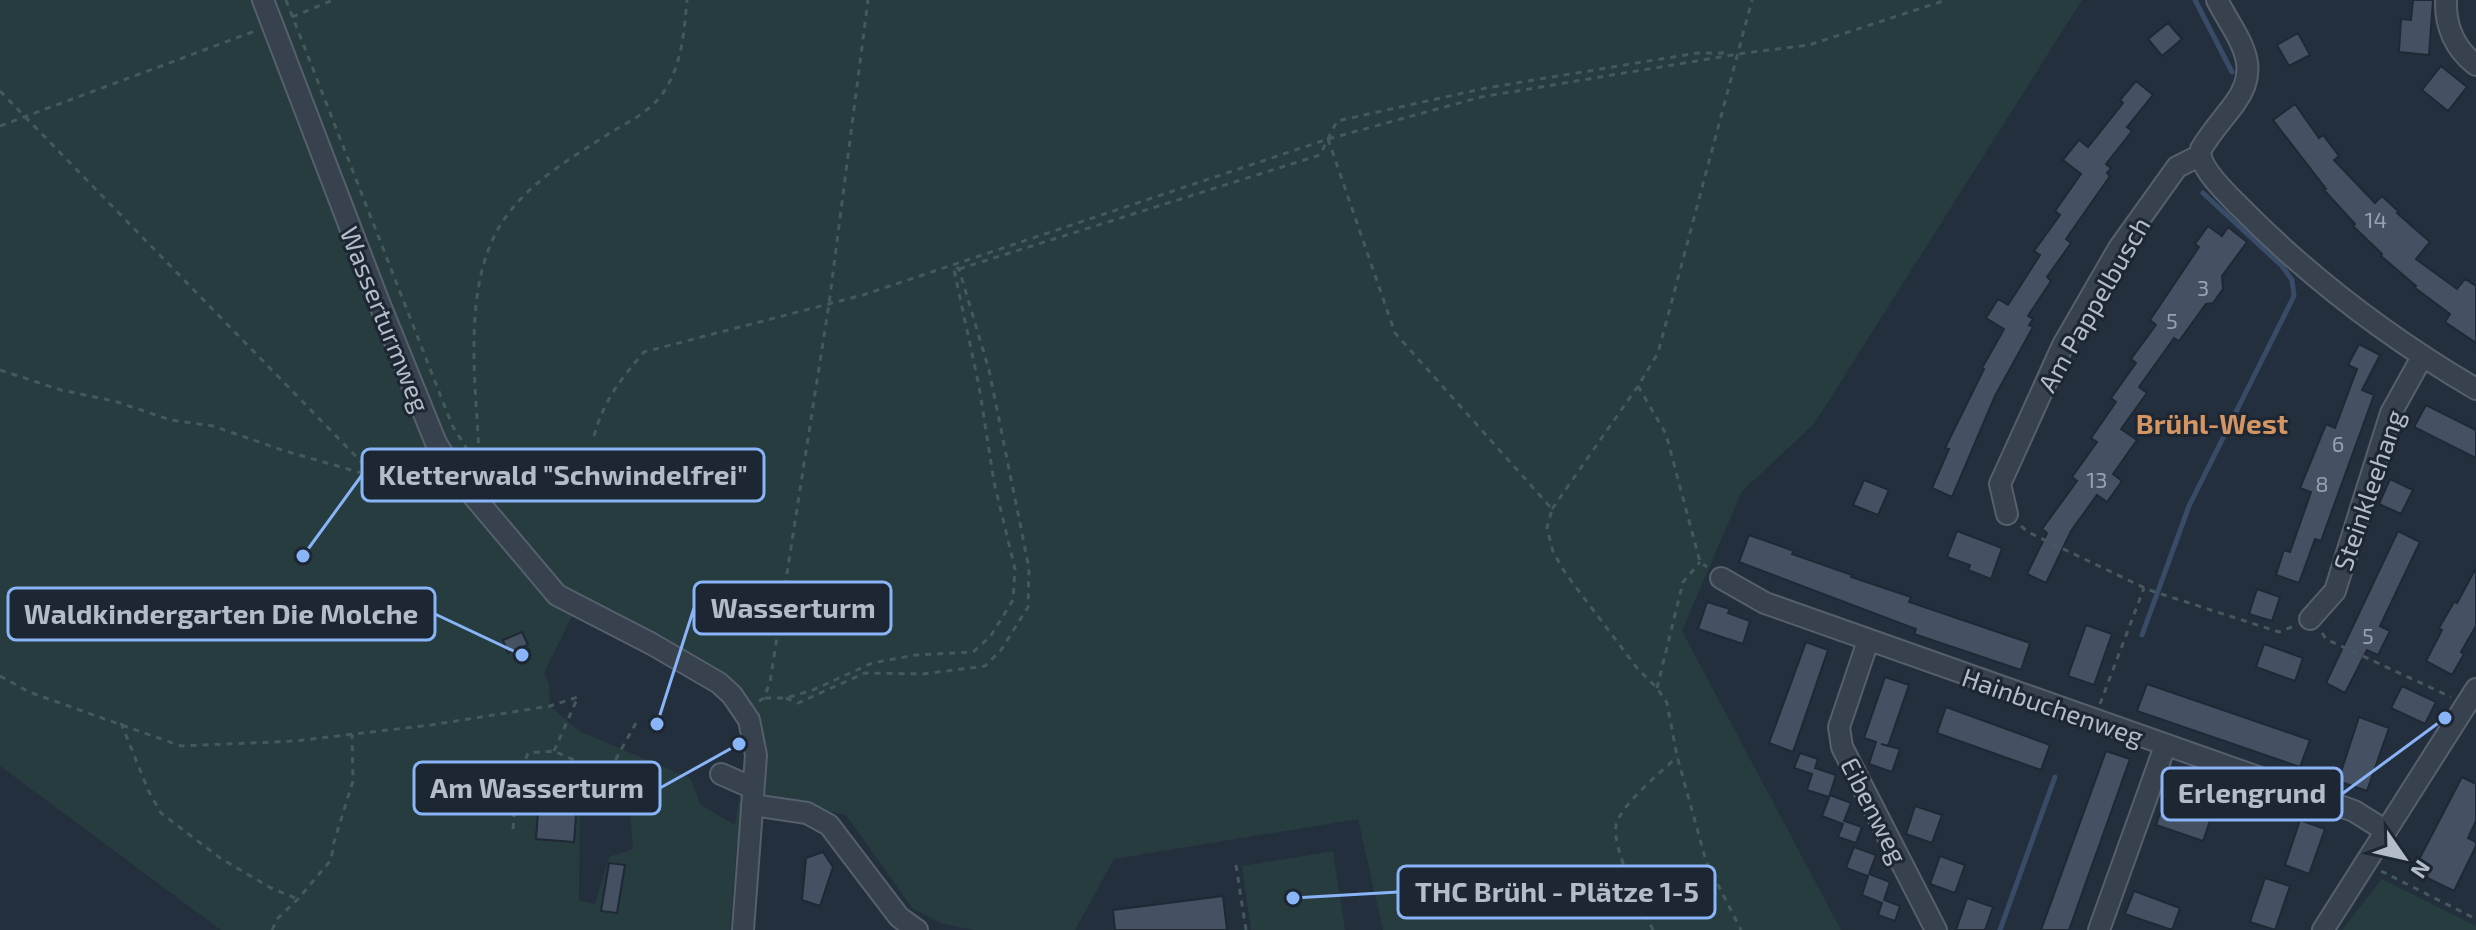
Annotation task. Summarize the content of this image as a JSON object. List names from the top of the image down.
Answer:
{
  "streets": {
    "street": [
      "Am Pappelbusch",
      "Wasserturmweg",
      "Steinkleehang",
      "Hainbuchenweg",
      "Eibenweg"
    ]
  },
  "crossings": [
    ["Hainbuchenweg", "Eibenweg"]
  ],
  "districts": ["Brühl-West"],
  "places": [
    "Kletterwald \"Schwindelfrei\"",
    "Waldkindergarten Die Molche",
    "Erlengrund",
    "Wasserturm",
    "Am Wasserturm",
    "THC Brühl - Plätze 1-5"
  ],
  "house_numbers": [
    "14",
    "3",
    "5",
    "6",
    "13",
    "8",
    "5"
  ],
  "north": "bottom right"
}
